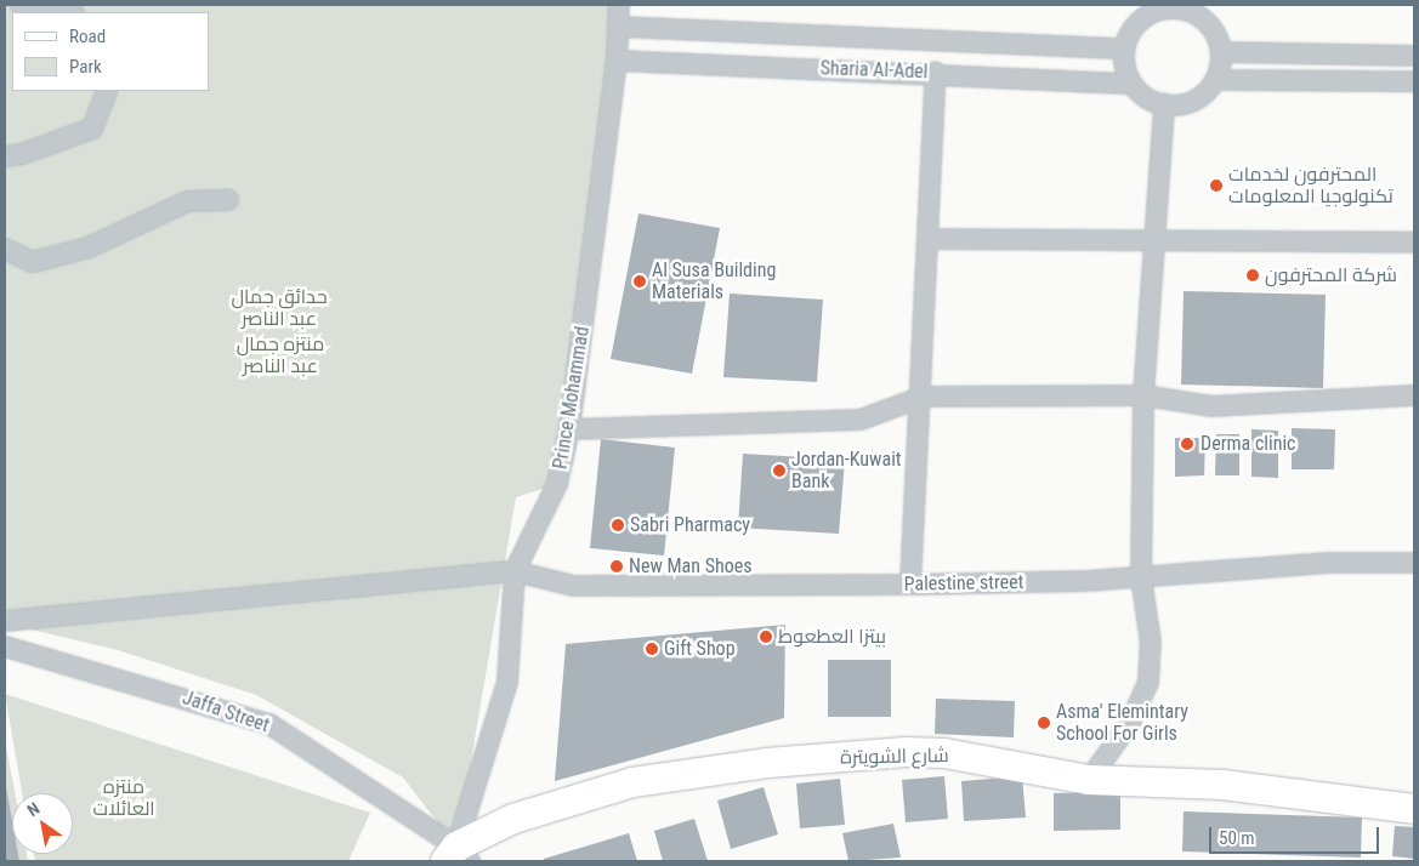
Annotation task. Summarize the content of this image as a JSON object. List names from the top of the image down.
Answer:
{
  "streets": {
    "main road": ["شارع الشويترة"],
    "street": [
      "Sharia Al-Adel",
      "Prince Mohammad",
      "Palestine street",
      "Jaffa Street"
    ]
  },
  "crossings": [
    ["Sharia Al-Adel", "Prince Mohammad"],
    ["Prince Mohammad", "Palestine street"],
    ["Prince Mohammad", "Jaffa Street"],
    ["Prince Mohammad", "شارع الشويترة"],
    ["Jaffa Street", "شارع الشويترة"]
  ],
  "parks": ["حدائق جمال عبد الناصر", "منتزه جمال عبد الناصر", "منتزه العائلات"],
  "places": [
    "المحترفون لخدمات تكنولوجيا المعلومات",
    "شركة المحترفون",
    "Al Susa Building Materials",
    "Derma clinic",
    "Jordan-Kuwait Bank",
    "Sabri Pharmacy",
    "New Man Shoes",
    "بيتزا العطعوط",
    "Gift Shop",
    "Asma' Elemintary School For Girls"
  ],
  "legend": ["Road", "Park"],
  "scale_bar": "50 m",
  "north": "top left"
}
